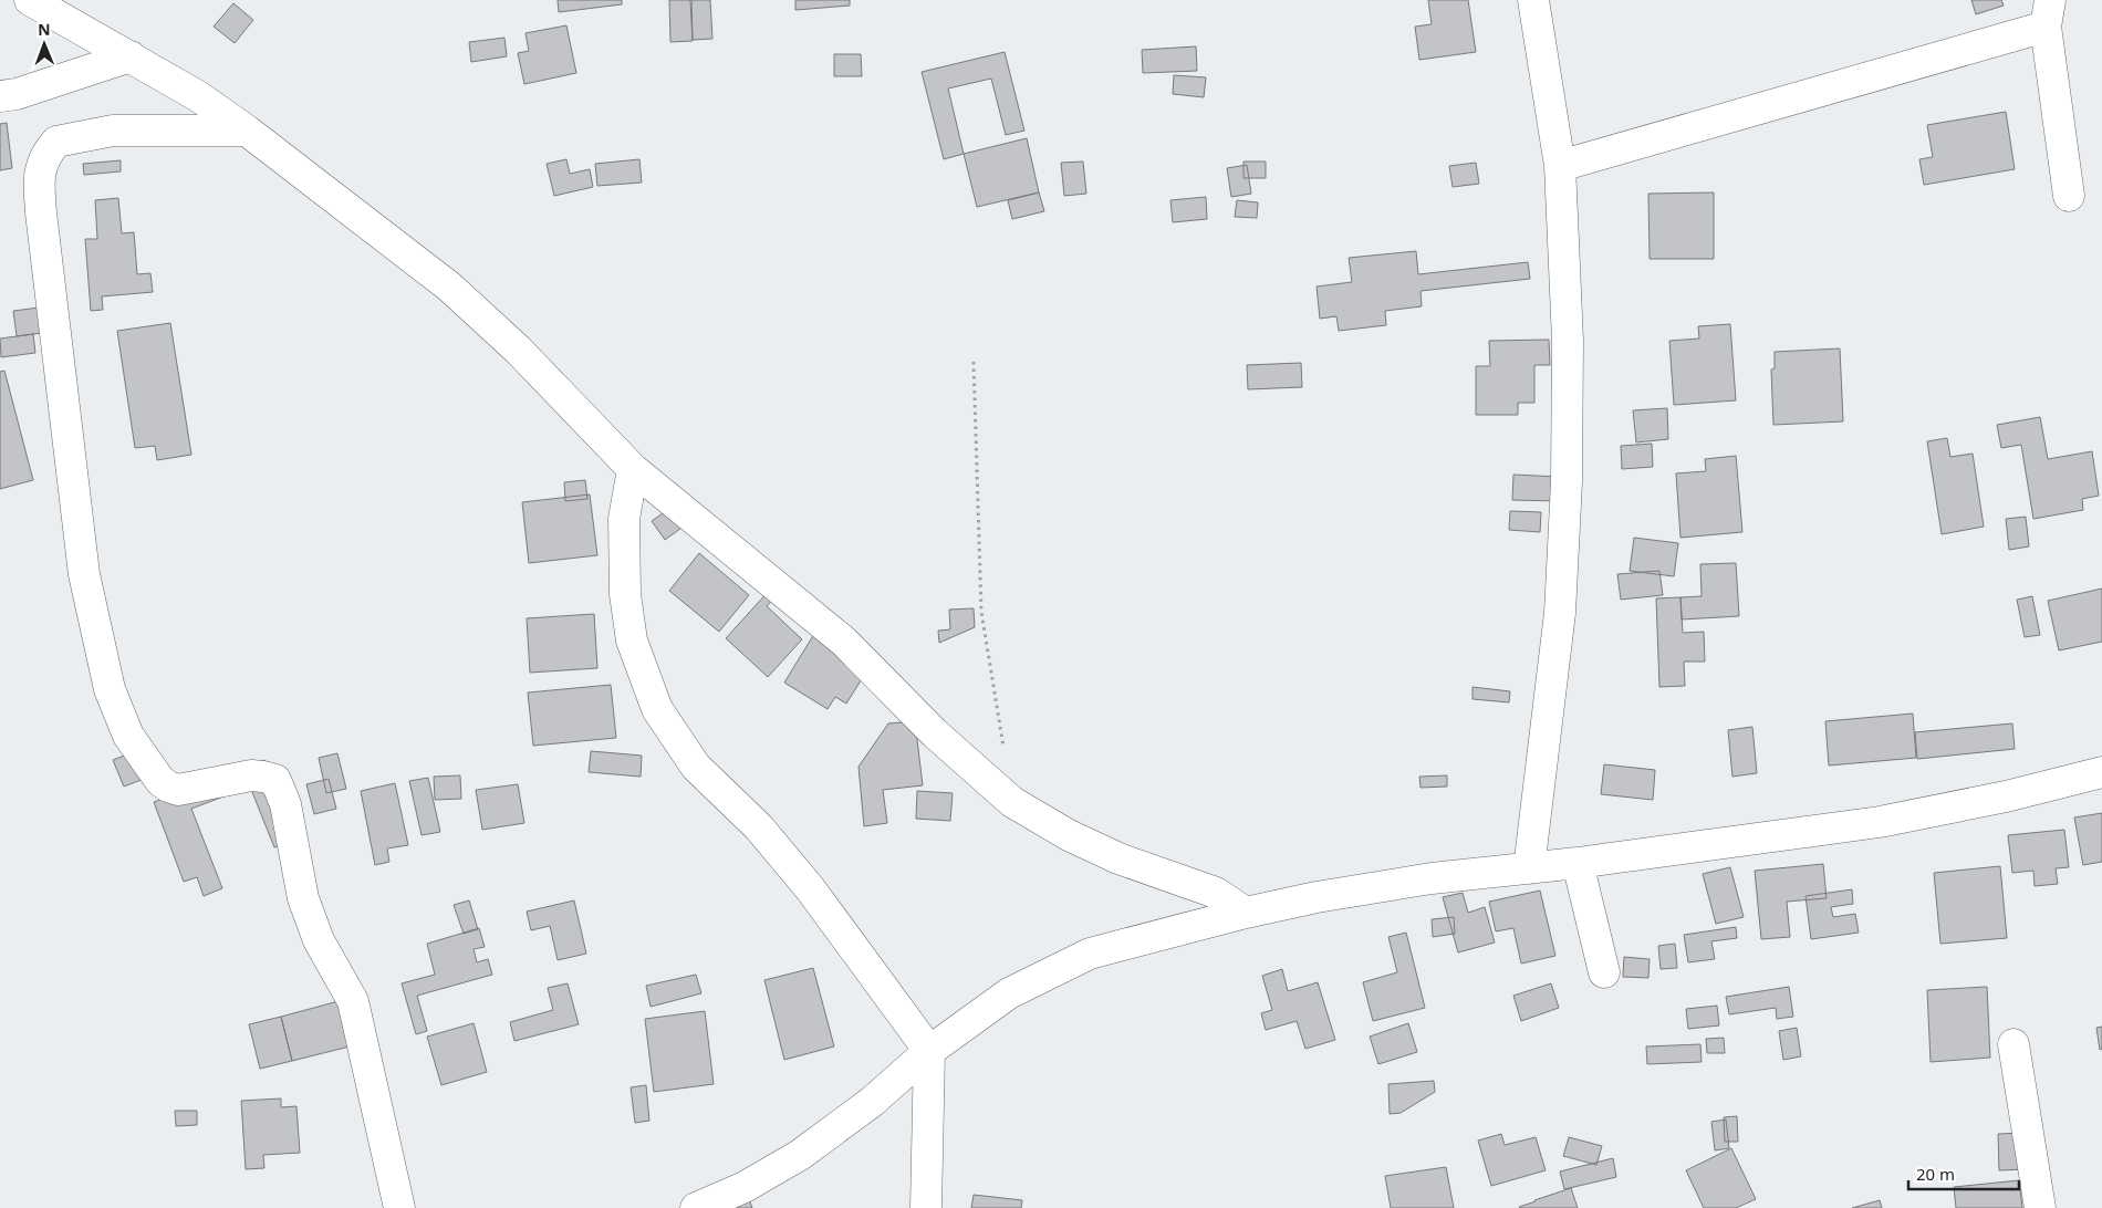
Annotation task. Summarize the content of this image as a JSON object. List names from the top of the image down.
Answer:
{
  "scale_bar": "20 m",
  "north": "top"
}
